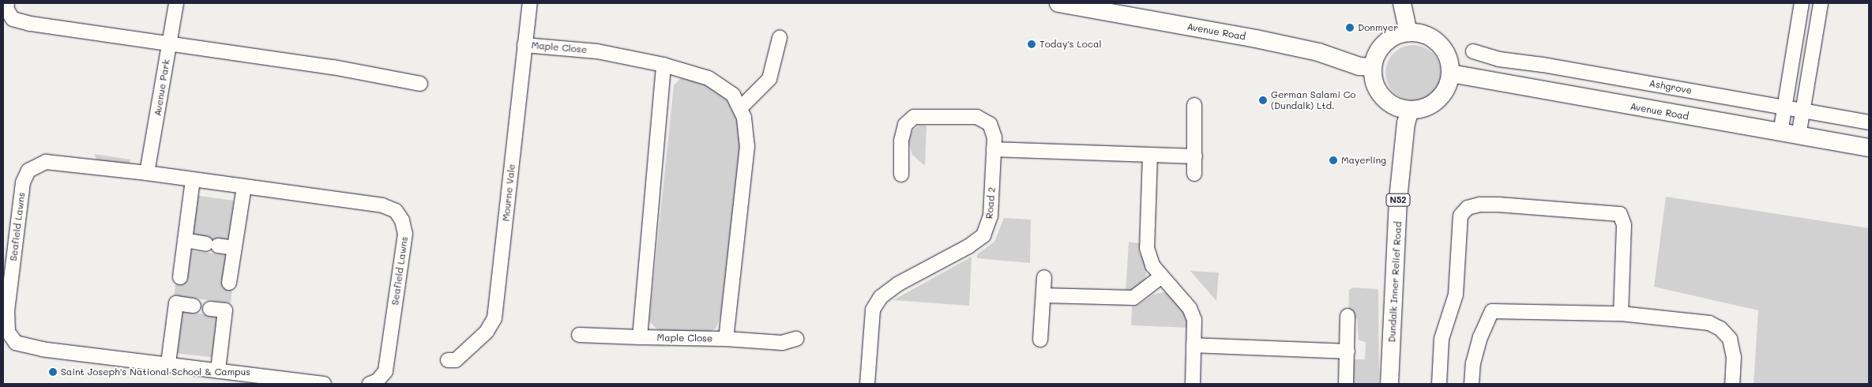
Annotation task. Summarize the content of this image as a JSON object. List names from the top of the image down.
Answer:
{
  "streets": {
    "main road": ["Avenue Road", "N52", "Dundalk Inner Relief Road"],
    "street": [
      "Maple Close",
      "Ashgrove",
      "Avenue Park",
      "Mourne Vale",
      "Road 2",
      "Seafield Lawns"
    ]
  },
  "crossings": [
    ["Avenue Road", "Dundalk Inner Relief Road"],
    ["Maple Close", "Mourne Vale"],
    ["Avenue Park", "Seafield Lawns"]
  ],
  "places": [
    "Donmyer",
    "Today's Local",
    "German Salami Co (Dundalk) Ltd.",
    "Mayerling",
    "Saint Joseph's National School & Campus"
  ]
}
